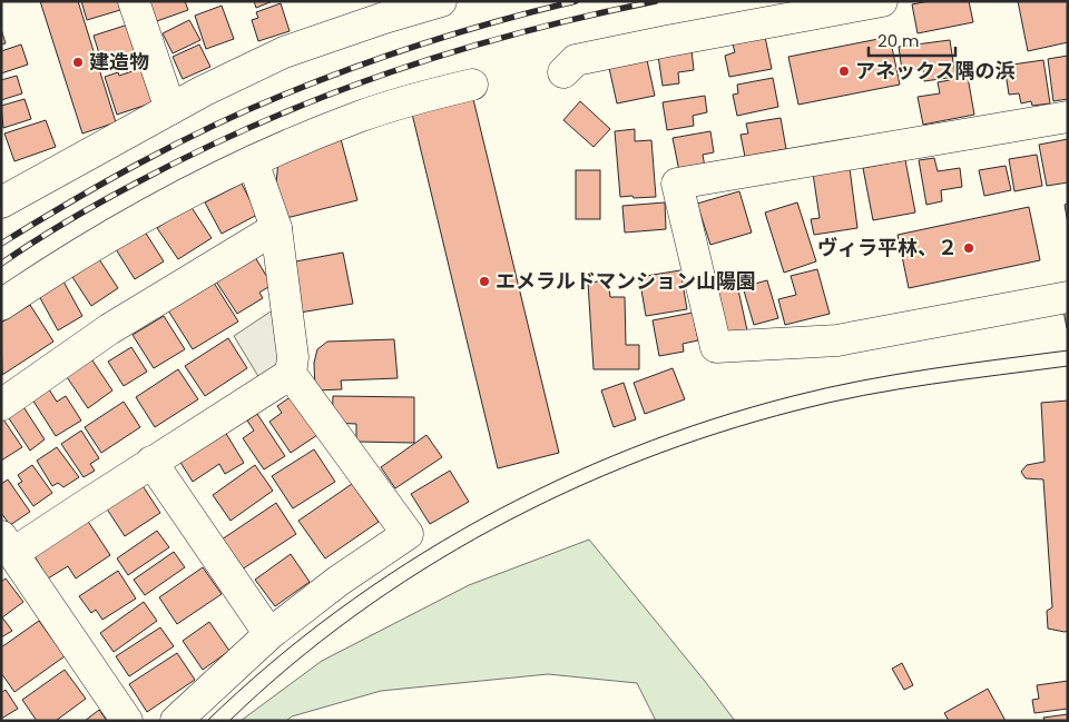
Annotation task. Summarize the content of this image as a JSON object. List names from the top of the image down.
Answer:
{
  "places": [
    "建造物",
    "アネックス隅の浜",
    "ヴィラ平林、２",
    "エメラルドマンション山陽園"
  ],
  "scale_bar": "20 m"
}
